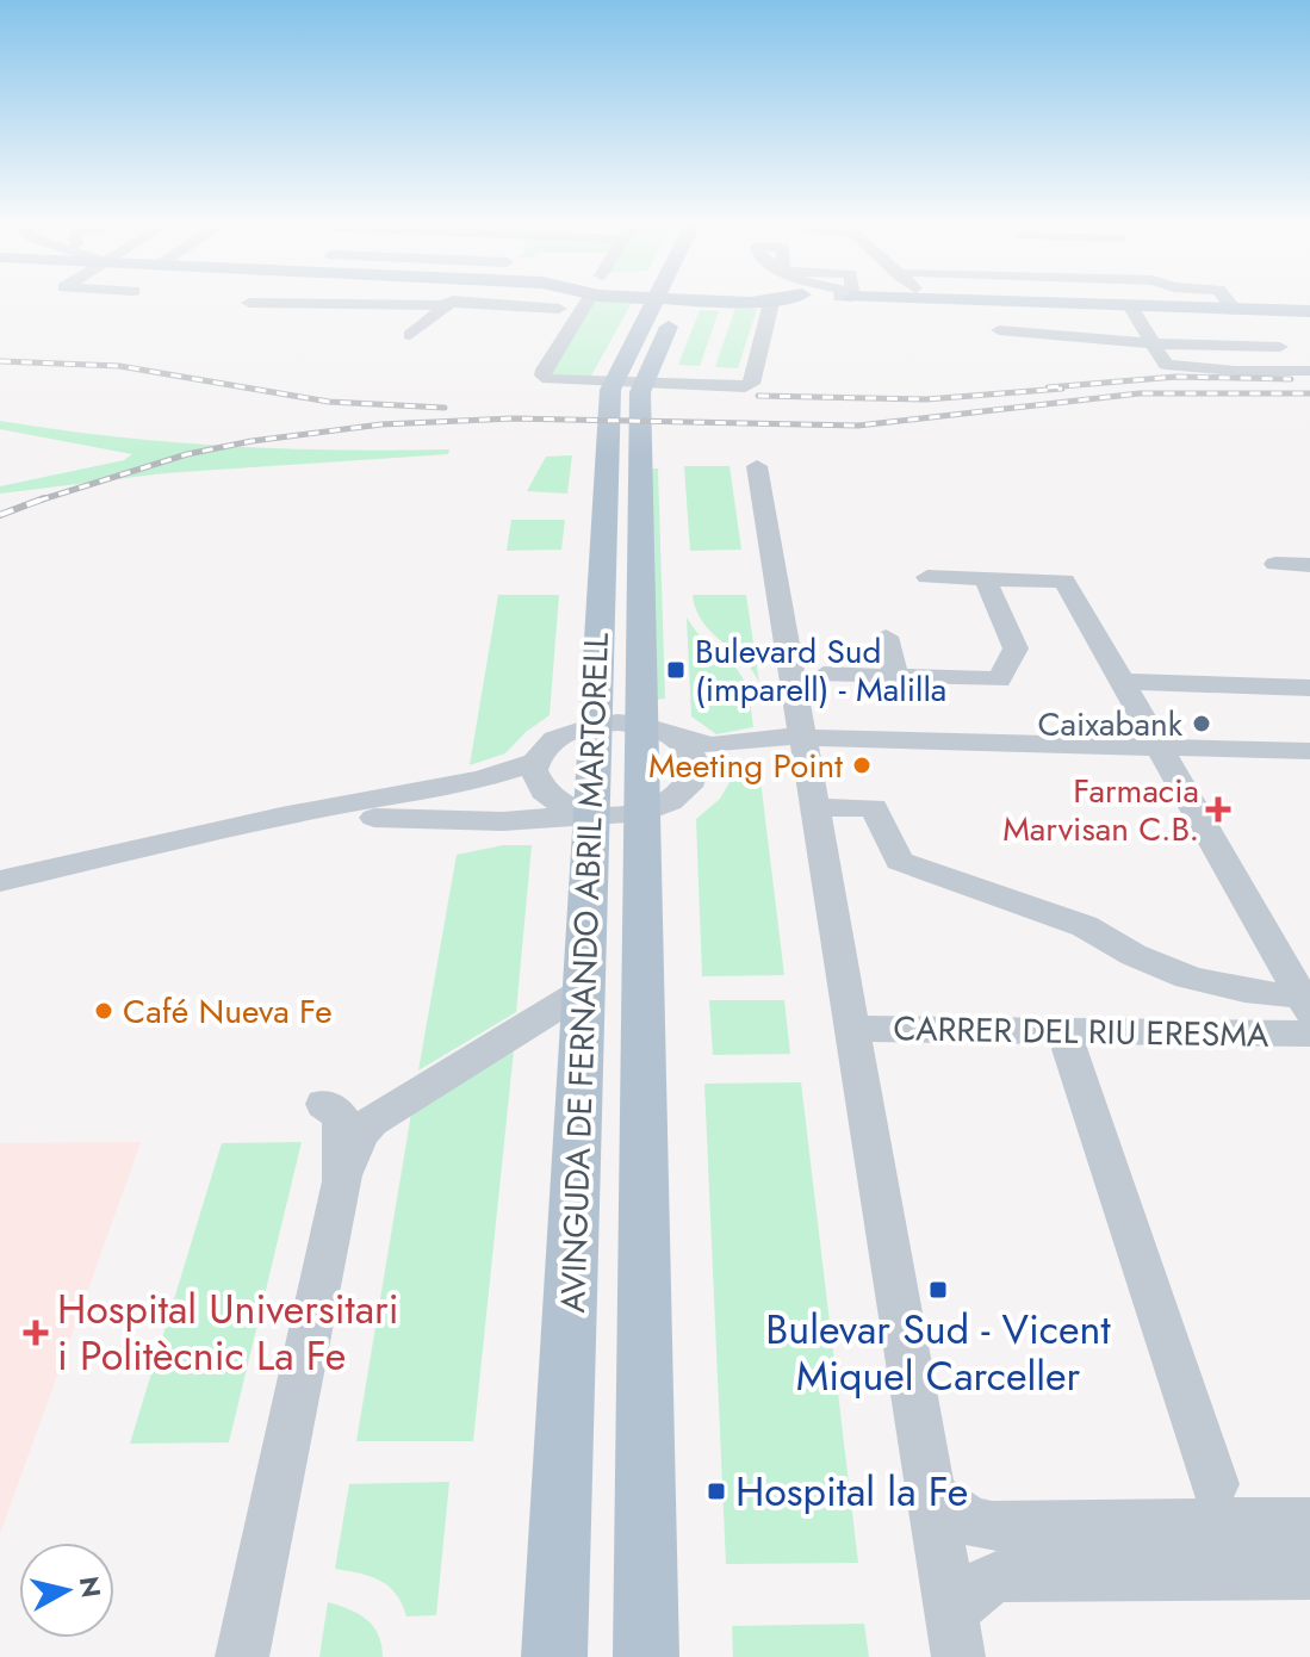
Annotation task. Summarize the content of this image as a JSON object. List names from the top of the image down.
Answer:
{
  "streets": {
    "main road": ["AVINGUDA DE FERNANDO ABRIL MARTORELL"],
    "street": ["CARRER DEL RIU ERESMA"]
  },
  "places": {
    "transit": ["Bulevard Sud (imparell) - Malilla", "Bulevar Sud - Vicent Miquel Carceller", "Hospital la Fe"],
    "other": ["Caixabank", "Meeting Point", "Café Nueva Fe"],
    "health": ["Farmacia Marvisan C.B.", "Hospital Universitari i Politècnic La Fe"]
  },
  "north": "right"
}
